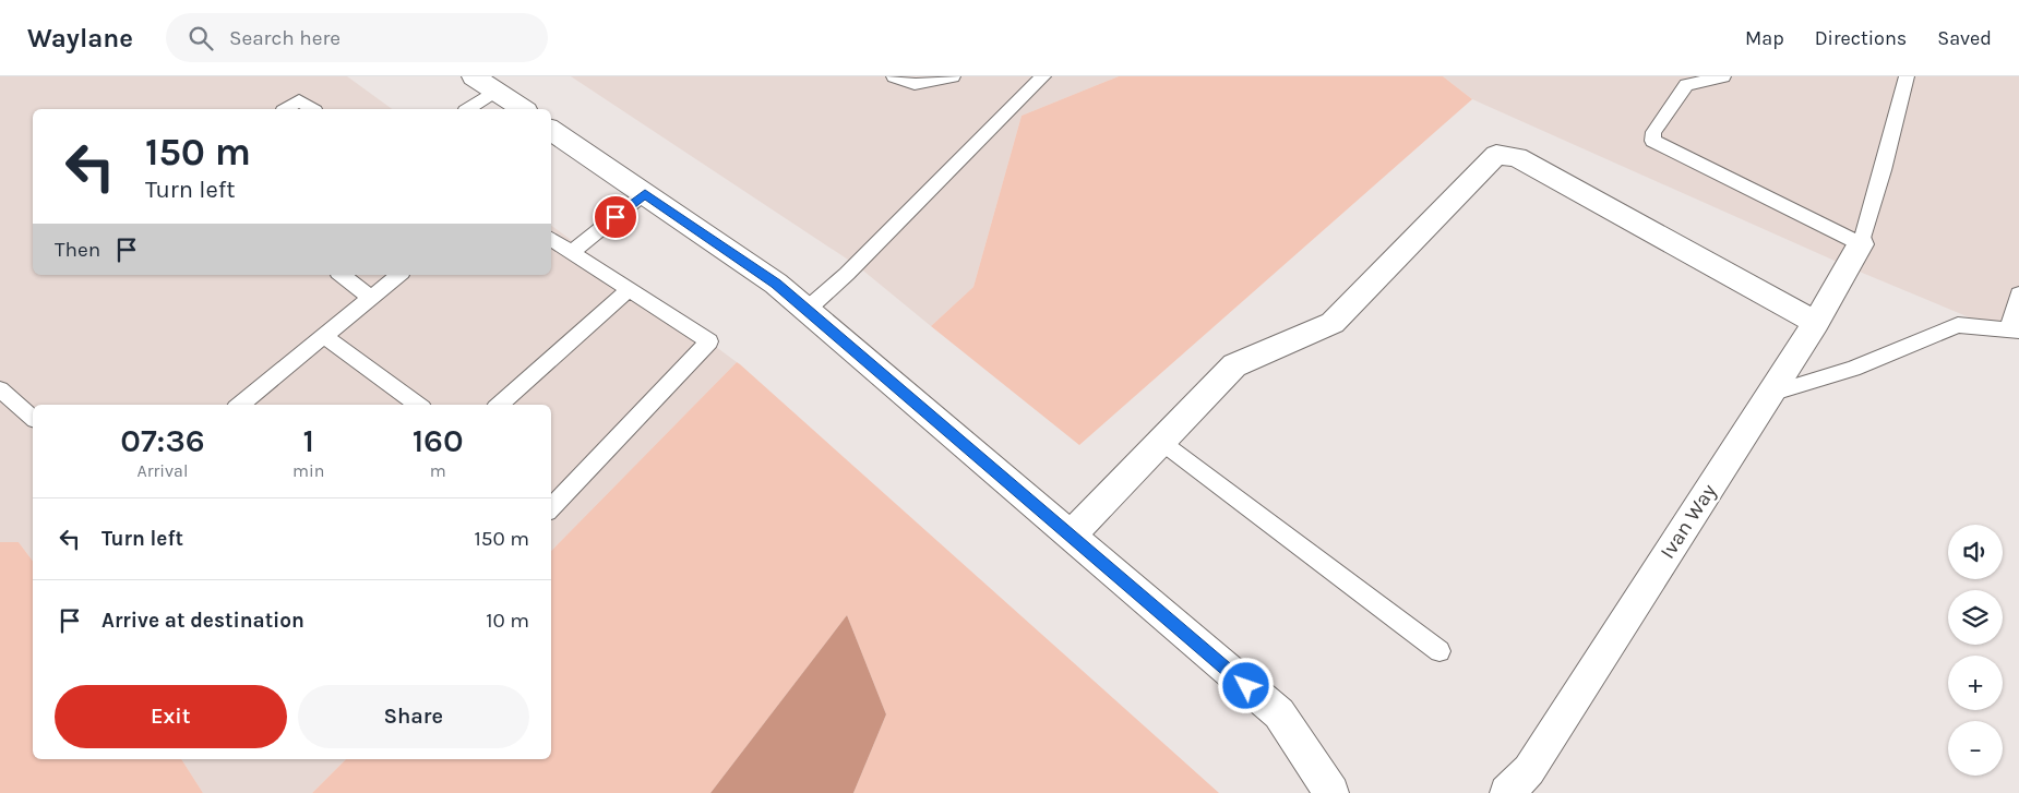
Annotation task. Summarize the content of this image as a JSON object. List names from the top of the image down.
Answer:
{
  "streets": {
    "street": ["Ivan Way"]
  },
  "page": {
    "header": "Waylane",
    "search": "Search here",
    "nav": ["Map", "Directions", "Saved"],
    "turn": ["150 m", "Turn left"],
    "then": "Then",
    "eta": [
      "07:36",
      "Arrival",
      "1",
      "min",
      "160",
      "m"
    ],
    "list": [
      {
        "name": "Turn left",
        "value": "150 m"
      },
      {
        "name": "Arrive at destination",
        "value": "10 m"
      }
    ],
    "map_buttons": ["+", "−"],
    "buttons": ["Exit", "Share"]
  }
}
